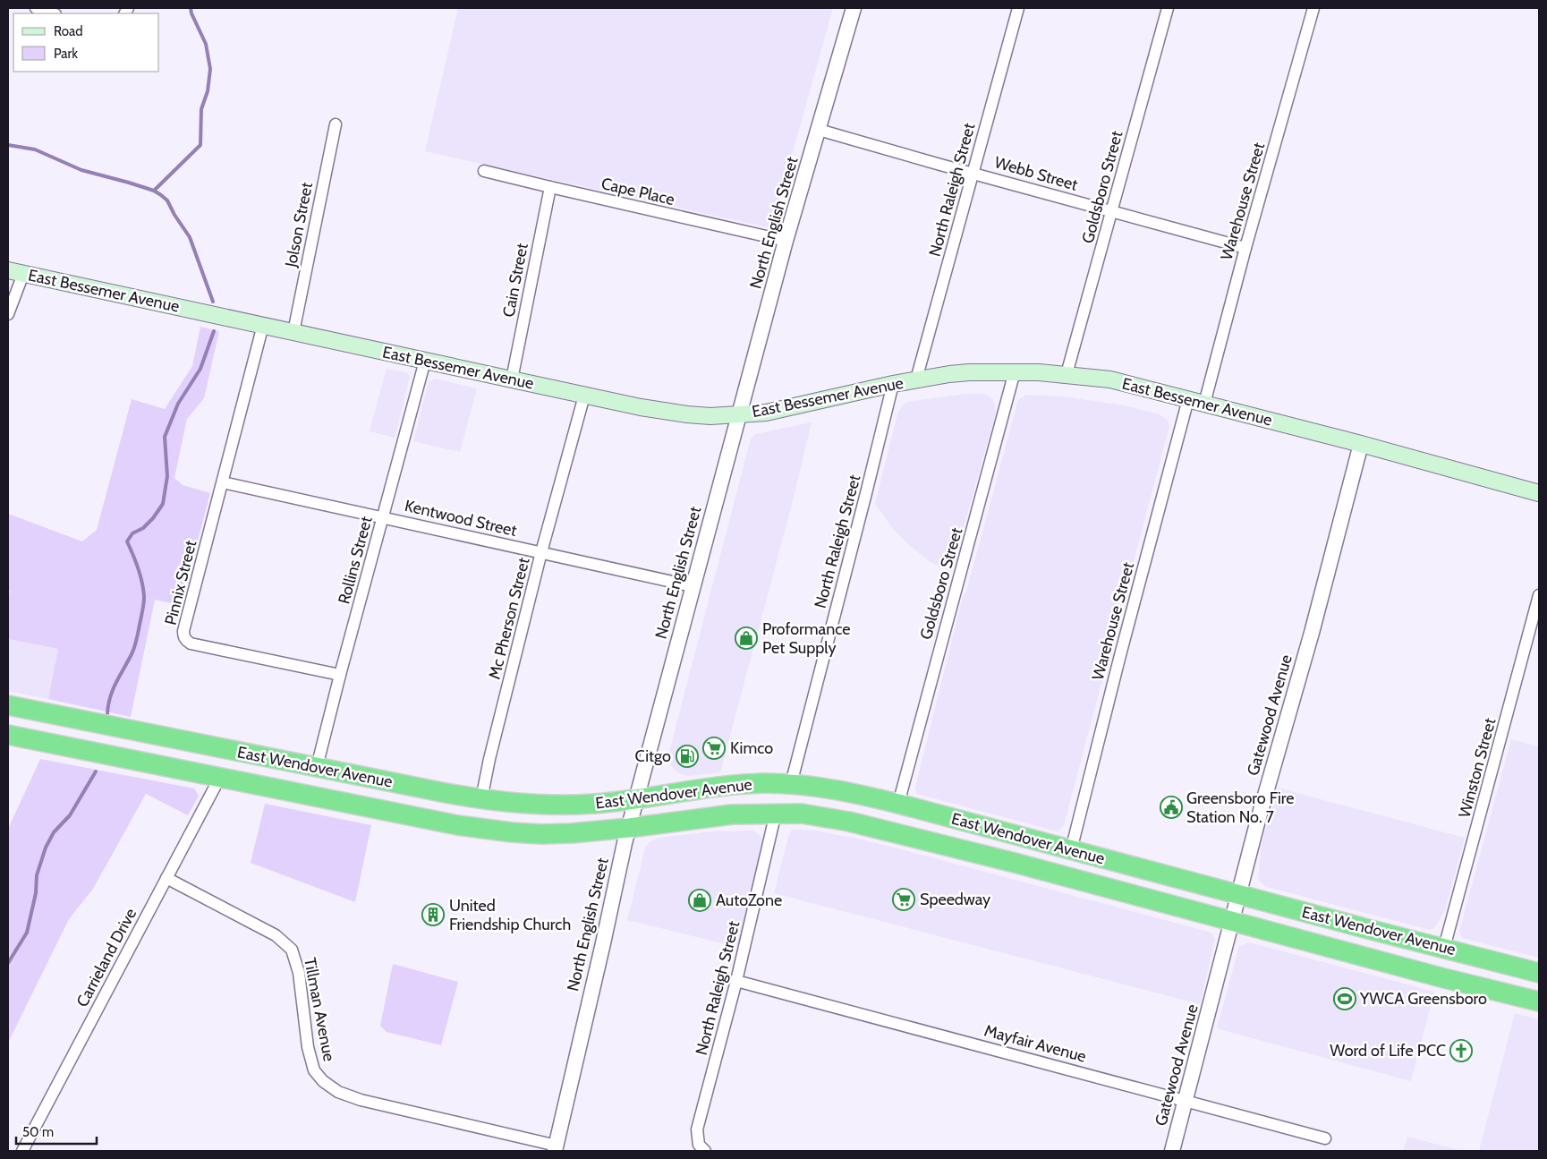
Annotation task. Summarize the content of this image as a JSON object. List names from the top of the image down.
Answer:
{
  "streets": {
    "highway": ["East Wendover Avenue"],
    "main road": ["East Bessemer Avenue"],
    "street": [
      "Webb Street",
      "Goldsboro Street",
      "North Raleigh Street",
      "Cape Place",
      "Warehouse Street",
      "North English Street",
      "Jolson Street",
      "Cain Street",
      "Kentwood Street",
      "Rollins Street",
      "Pinnix Street",
      "Mc Pherson Street",
      "Gatewood Avenue",
      "Winston Street",
      "Carrieland Drive",
      "Tillman Avenue",
      "Mayfair Avenue"
    ]
  },
  "crossings": [
    ["Webb Street", "Goldsboro Street"],
    ["Webb Street", "North Raleigh Street"],
    ["Webb Street", "Warehouse Street"],
    ["Webb Street", "North English Street"],
    ["Goldsboro Street", "East Bessemer Avenue"],
    ["Goldsboro Street", "East Wendover Avenue"],
    ["North Raleigh Street", "East Bessemer Avenue"],
    ["North Raleigh Street", "East Wendover Avenue"],
    ["North Raleigh Street", "Mayfair Avenue"],
    ["Cape Place", "North English Street"],
    ["Cape Place", "Cain Street"],
    ["Warehouse Street", "East Bessemer Avenue"],
    ["Warehouse Street", "East Wendover Avenue"],
    ["North English Street", "East Bessemer Avenue"],
    ["North English Street", "Kentwood Street"],
    ["North English Street", "East Wendover Avenue"],
    ["North English Street", "Tillman Avenue"],
    ["Jolson Street", "East Bessemer Avenue"],
    ["Cain Street", "East Bessemer Avenue"],
    ["East Bessemer Avenue", "Rollins Street"],
    ["East Bessemer Avenue", "Mc Pherson Street"],
    ["East Bessemer Avenue", "Gatewood Avenue"],
    ["Kentwood Street", "Rollins Street"],
    ["Kentwood Street", "Pinnix Street"],
    ["Kentwood Street", "Mc Pherson Street"],
    ["Rollins Street", "Pinnix Street"],
    ["Rollins Street", "East Wendover Avenue"],
    ["Mc Pherson Street", "East Wendover Avenue"],
    ["Gatewood Avenue", "East Wendover Avenue"],
    ["Gatewood Avenue", "Mayfair Avenue"],
    ["East Wendover Avenue", "Winston Street"],
    ["East Wendover Avenue", "Carrieland Drive"],
    ["Carrieland Drive", "Tillman Avenue"]
  ],
  "places": {
    "shop": ["Proformance Pet Supply", "AutoZone"],
    "supermarket": ["Kimco", "Speedway"],
    "fuel station": ["Citgo"],
    "public building": ["Greensboro Fire Station No. 7"],
    "building": ["United Friendship Church"],
    "sports": ["YWCA Greensboro"],
    "church": ["Word of Life PCC"]
  },
  "legend": ["Road", "Park"],
  "scale_bar": "50 m"
}
